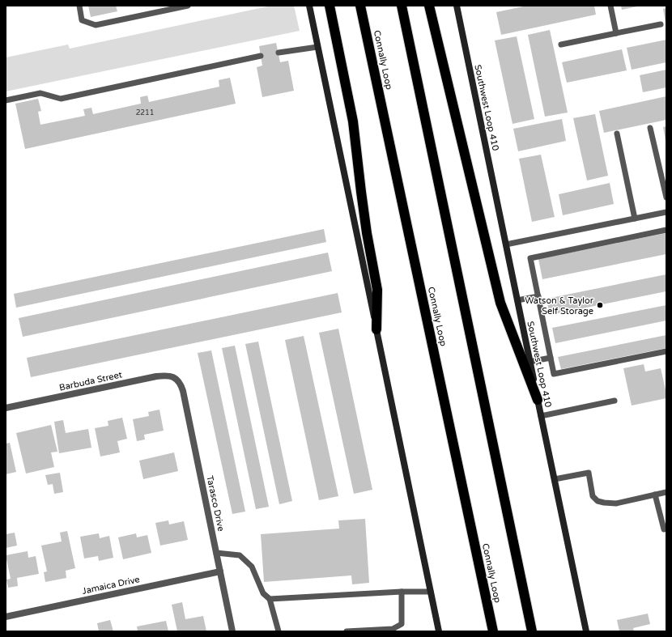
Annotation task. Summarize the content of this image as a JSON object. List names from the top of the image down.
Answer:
{
  "streets": {
    "highway": ["Connally Loop"],
    "main road": ["Southwest Loop 410"],
    "street": ["Barbuda Street", "Tarasco Drive", "Jamaica Drive"]
  },
  "crossings": [
    ["Barbuda Street", "Tarasco Drive"],
    ["Tarasco Drive", "Jamaica Drive"]
  ],
  "places": ["Watson & Taylor Self Storage"],
  "house_numbers": ["2211"]
}
